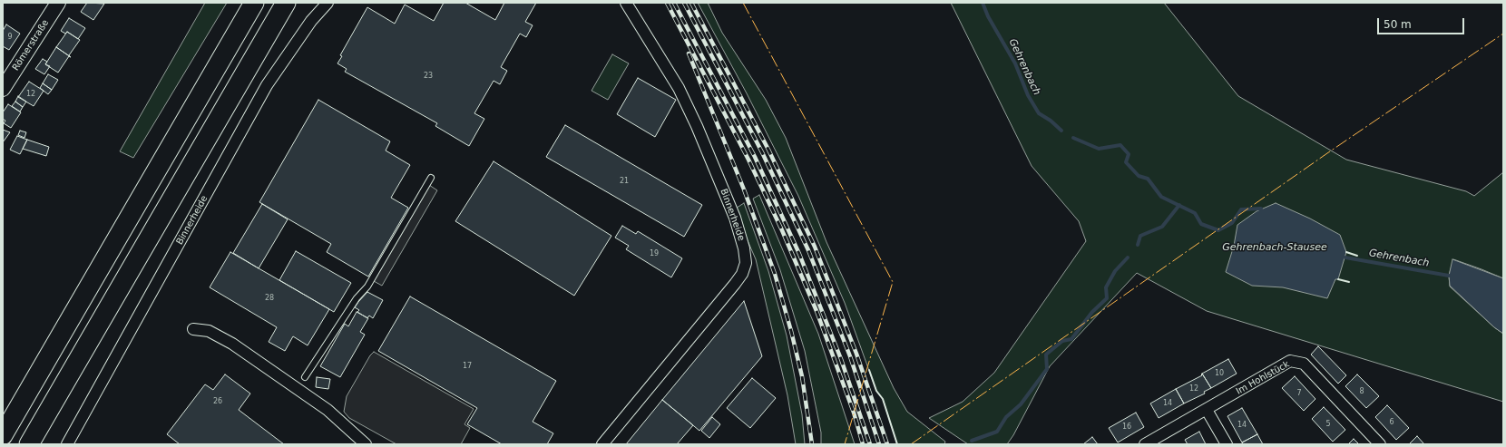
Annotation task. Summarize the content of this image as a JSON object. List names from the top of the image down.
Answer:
{
  "streets": {
    "street": ["Römerstraße", "Binnerheide", "Im Hohlstück"]
  },
  "water": ["Gehrenbach", "Gehrenbach-Stausee"],
  "house_numbers": [
    "9",
    "23",
    "12",
    "21",
    "19",
    "28",
    "17",
    "10",
    "12",
    "8",
    "7",
    "26",
    "14",
    "6",
    "5",
    "14",
    "16"
  ],
  "scale_bar": "50 m"
}
